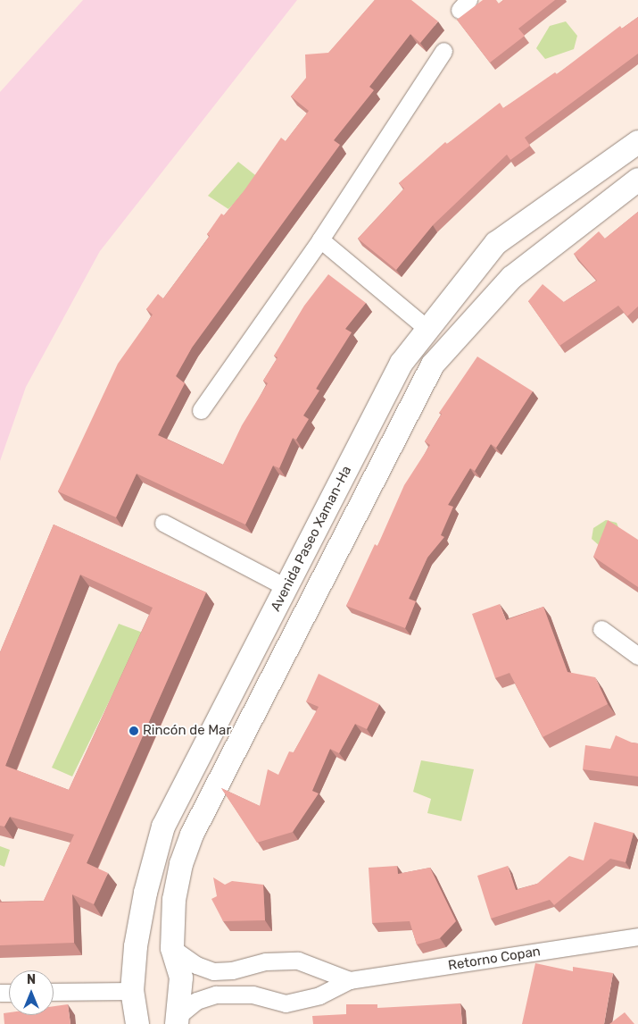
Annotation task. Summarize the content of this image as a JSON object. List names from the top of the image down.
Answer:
{
  "streets": {
    "main road": ["Avenida Paseo Xaman-Ha"],
    "street": ["Retorno Copan"]
  },
  "places": ["Rincón de Mar"],
  "north": "top"
}
